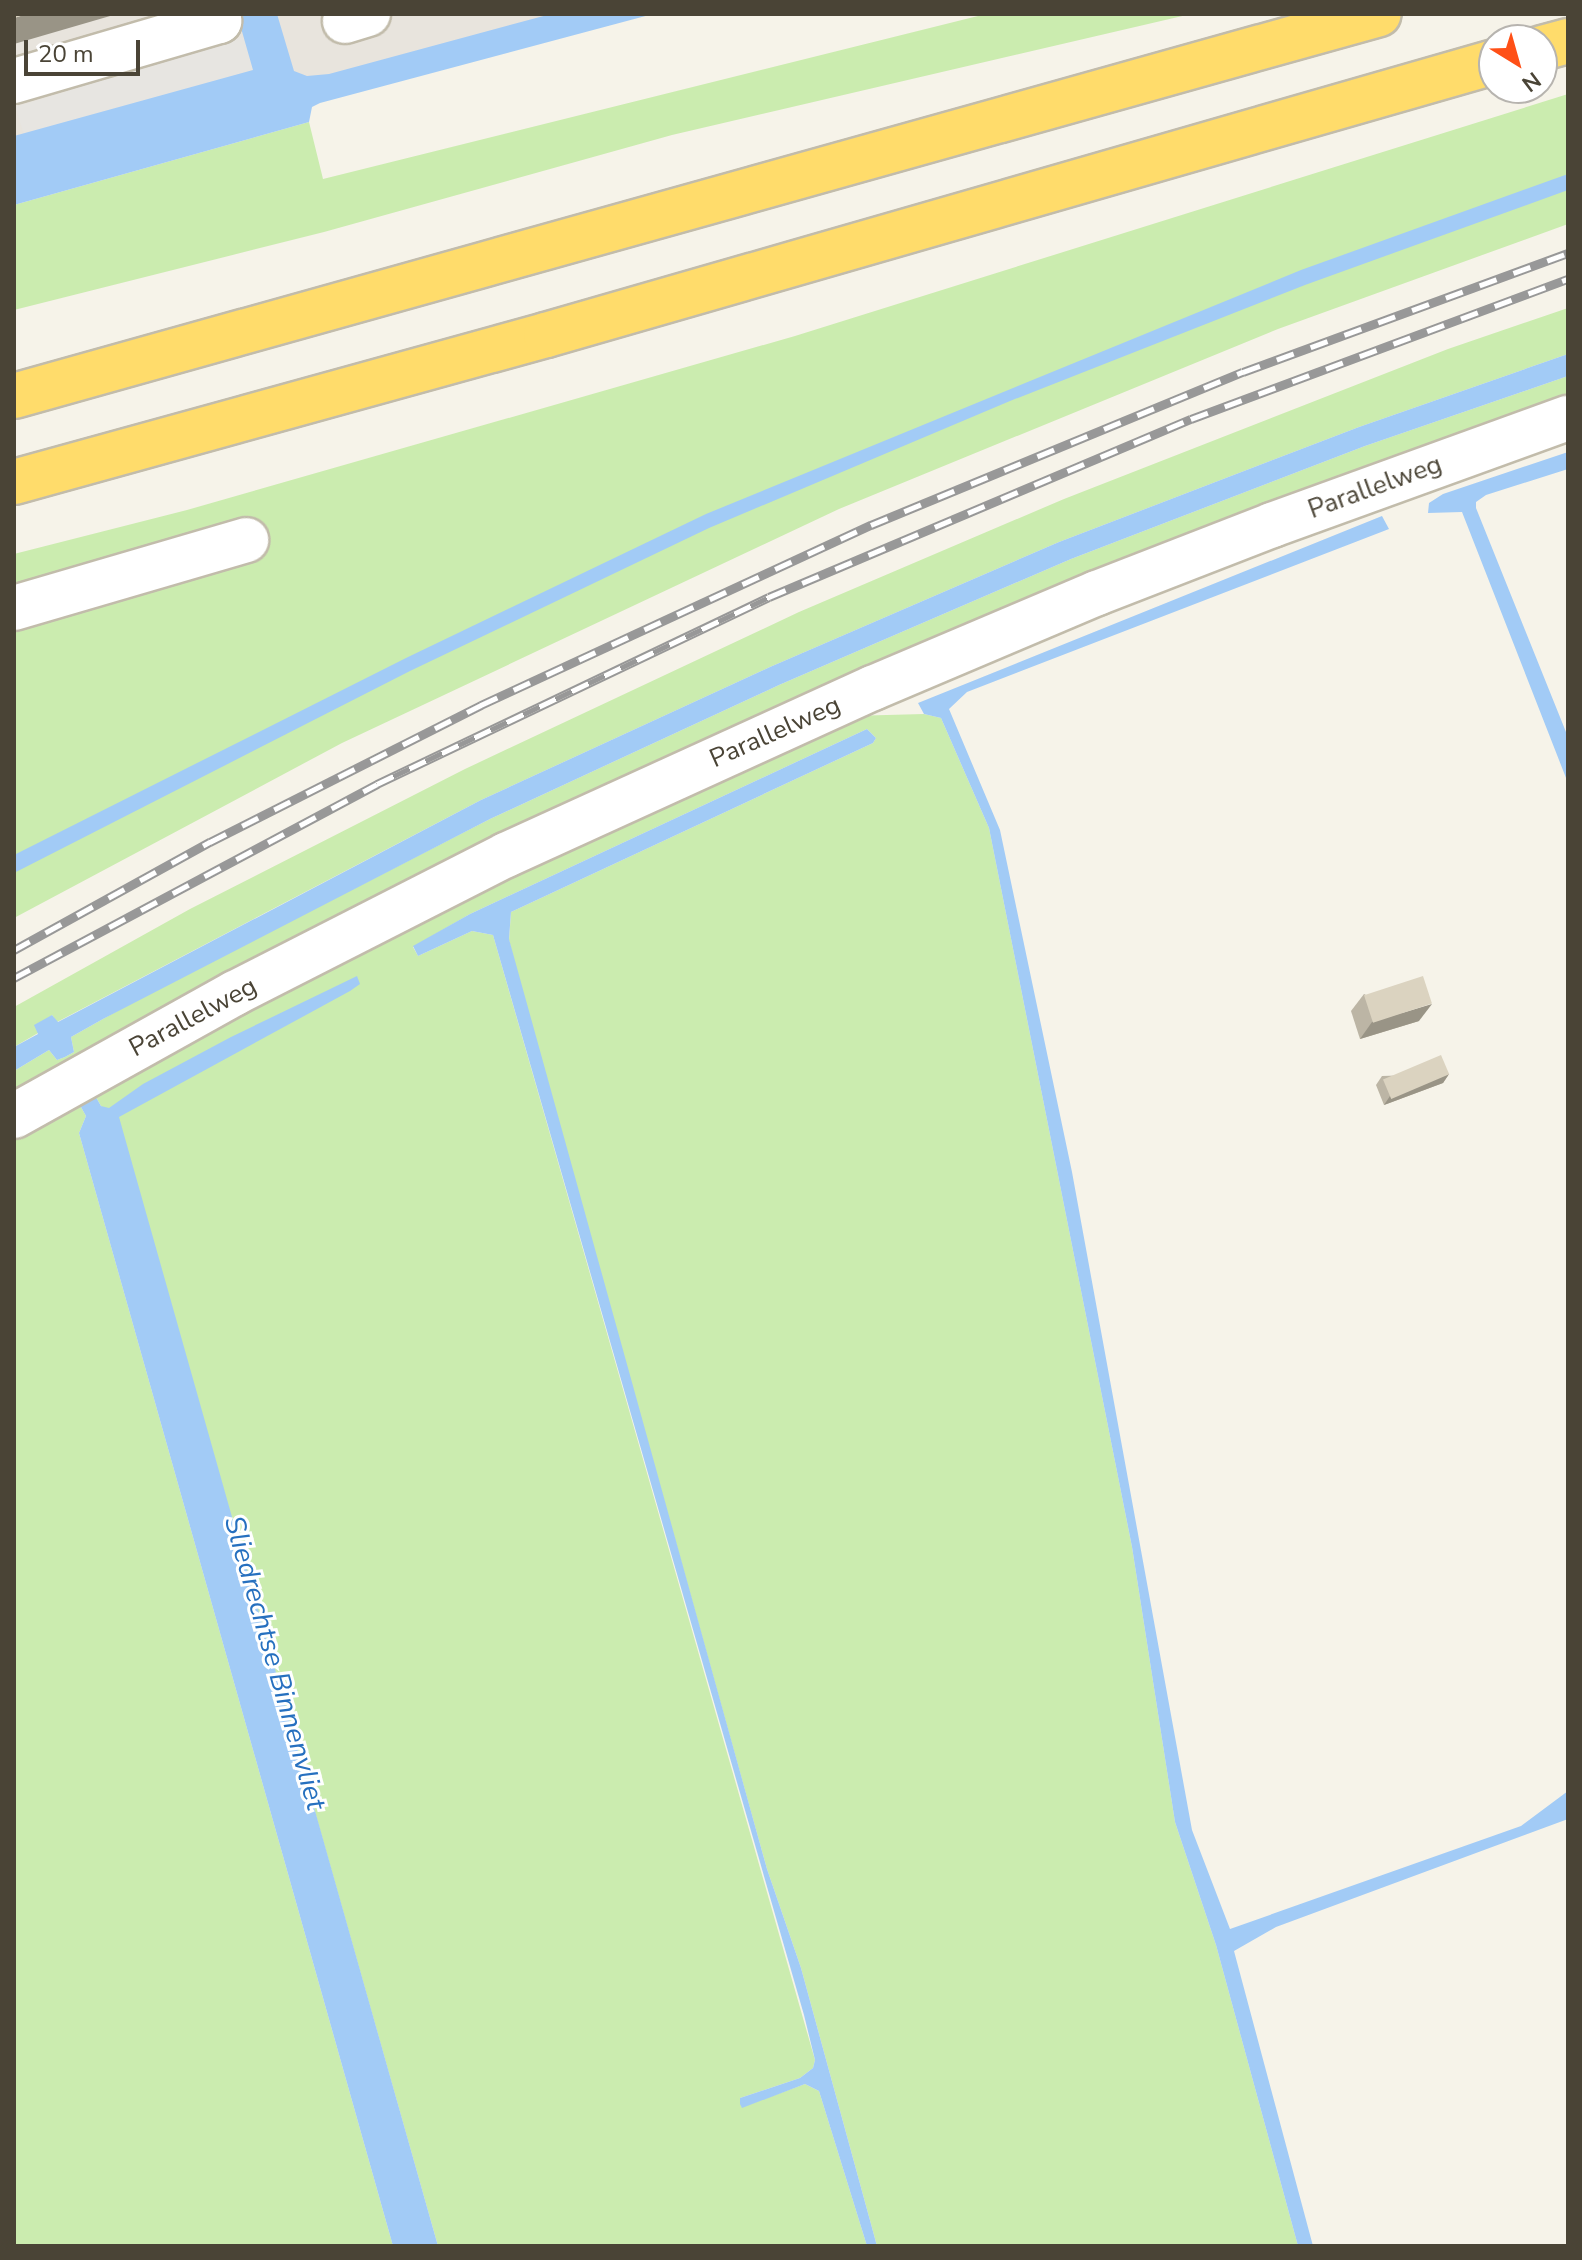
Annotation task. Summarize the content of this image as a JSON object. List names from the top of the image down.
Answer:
{
  "streets": {
    "street": ["Parallelweg"]
  },
  "water": ["Sliedrechtse Binnenvliet"],
  "scale_bar": "20 m",
  "north": "bottom right"
}
